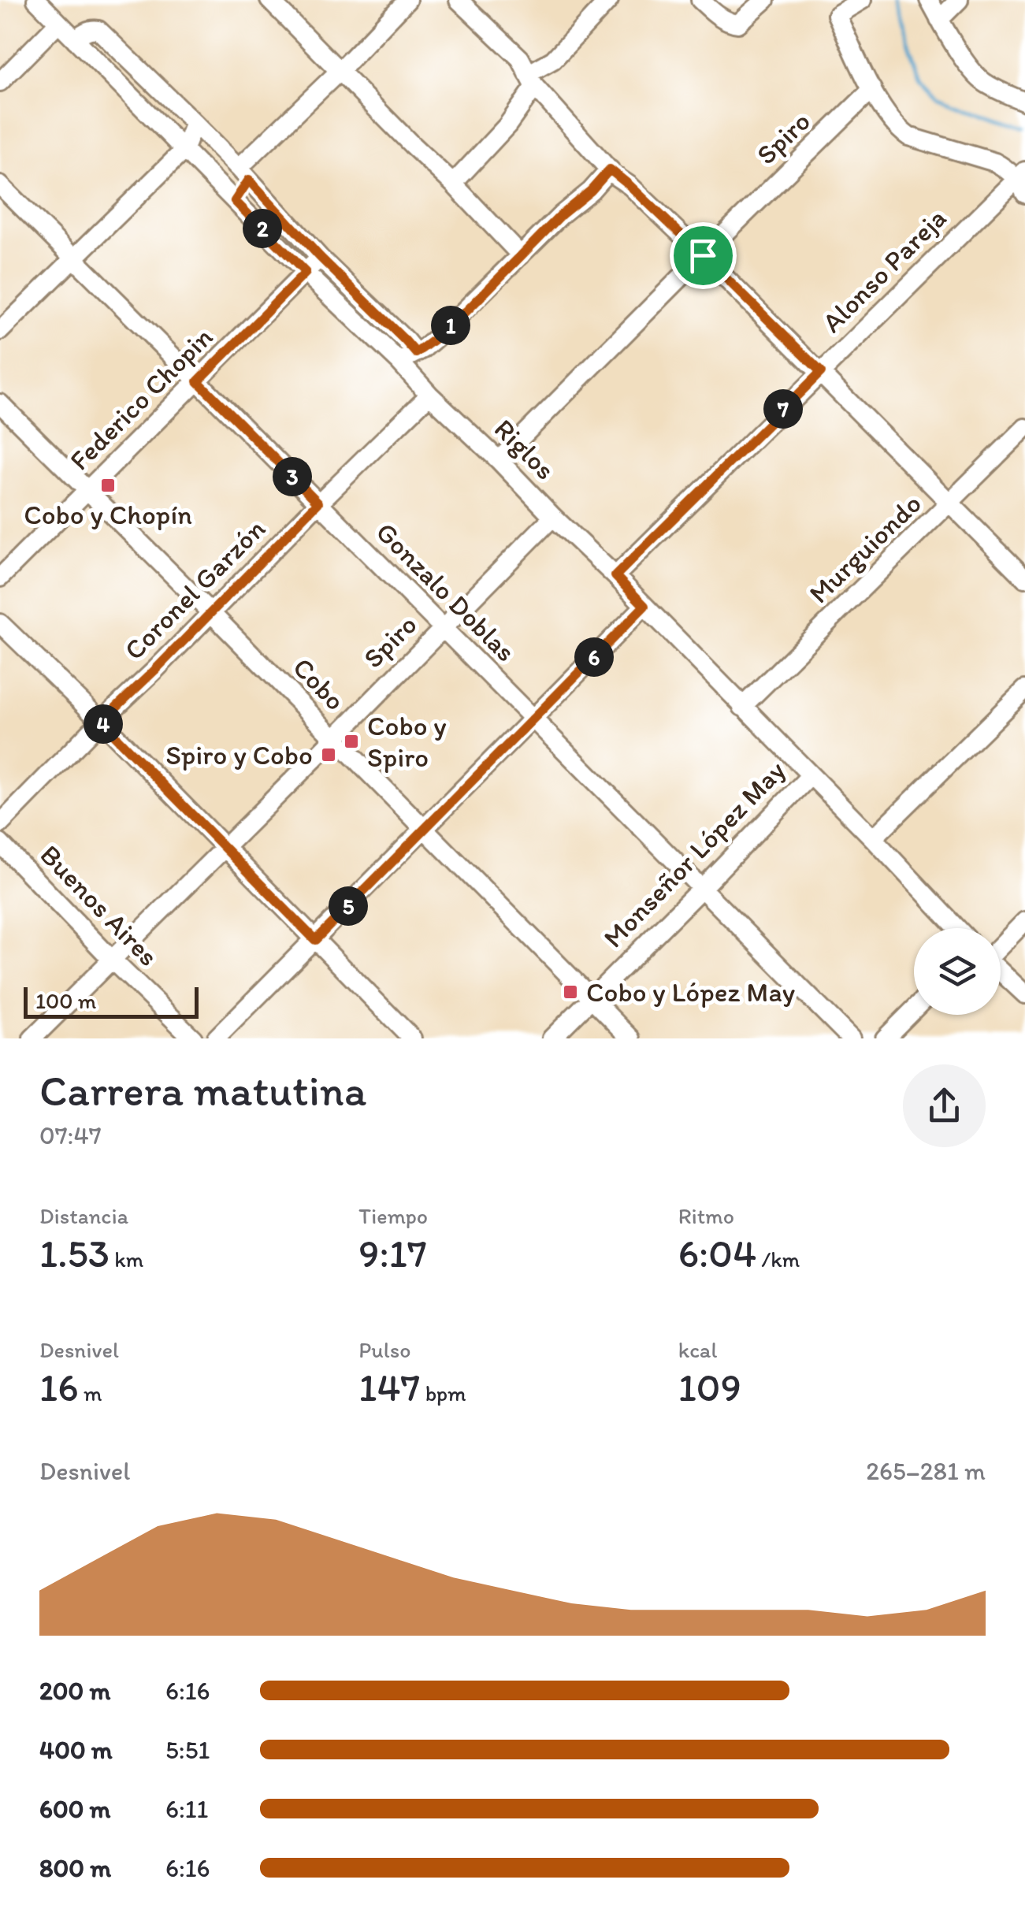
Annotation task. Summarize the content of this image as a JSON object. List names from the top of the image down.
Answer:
{
  "streets": {
    "street": [
      "Spiro",
      "Alonso Pareja",
      "Federico Chopin",
      "Riglos",
      "Murguiondo",
      "Coronel Garzón",
      "Gonzalo Doblas",
      "Cobo",
      "Monseñor López May",
      "Buenos Aires"
    ]
  },
  "crossings": [
    ["Spiro", "Riglos"],
    ["Spiro", "Gonzalo Doblas"],
    ["Spiro", "Cobo"],
    ["Spiro", "Buenos Aires"],
    ["Alonso Pareja", "Riglos"],
    ["Federico Chopin", "Riglos"],
    ["Federico Chopin", "Gonzalo Doblas"],
    ["Federico Chopin", "Cobo"],
    ["Riglos", "Murguiondo"],
    ["Riglos", "Coronel Garzón"],
    ["Riglos", "Monseñor López May"],
    ["Coronel Garzón", "Gonzalo Doblas"],
    ["Coronel Garzón", "Cobo"],
    ["Gonzalo Doblas", "Monseñor López May"],
    ["Cobo", "Monseñor López May"]
  ],
  "places": {
    "transit": [
      "Cobo y Chopín",
      "Cobo y Spiro",
      "Spiro y Cobo",
      "Cobo y López May"
    ]
  },
  "scale_bar": "100 m",
  "page": {
    "pins": [
      "2",
      "1",
      "7",
      "3",
      "6",
      "4",
      "5"
    ],
    "scale": "100 m",
    "heading": ["Carrera matutina", "07:47"],
    "stats": [
      ["Distancia", "1.53 km"],
      ["Tiempo", "9:17"],
      ["Ritmo", "6:04 /km"],
      ["Desnivel", "16 m"],
      ["Pulso", "147 bpm"],
      ["kcal", "109"]
    ],
    "chart": ["Desnivel", "265–281 m"],
    "list": [
      {
        "name": "200 m",
        "note": "6:16"
      },
      {
        "name": "400 m",
        "note": "5:51"
      },
      {
        "name": "600 m",
        "note": "6:11"
      },
      {
        "name": "800 m",
        "note": "6:16"
      }
    ]
  }
}
